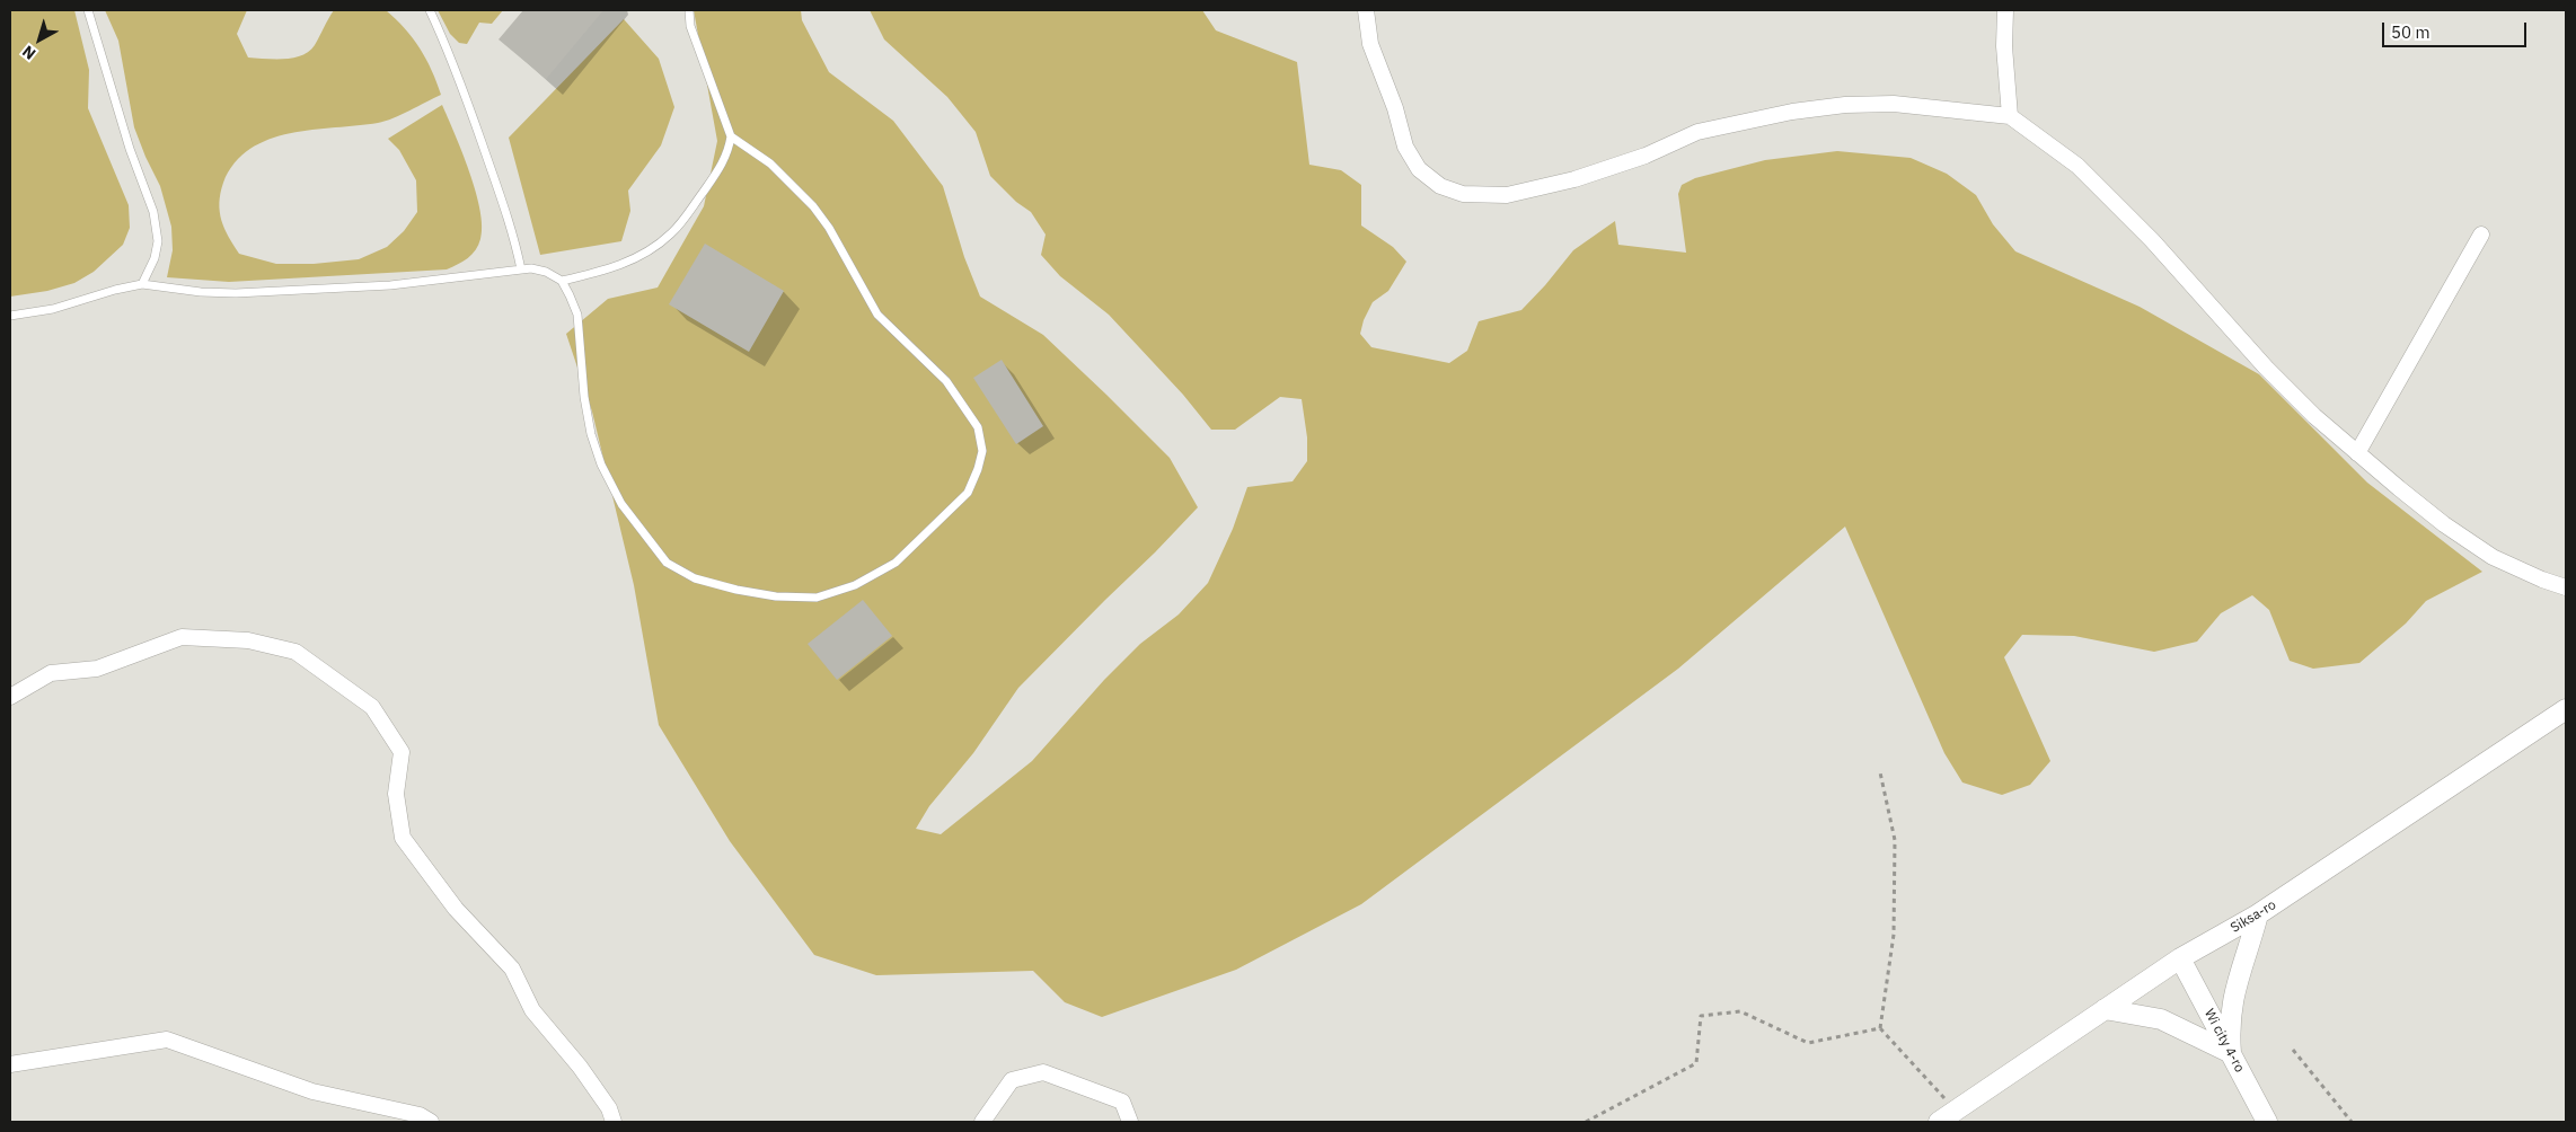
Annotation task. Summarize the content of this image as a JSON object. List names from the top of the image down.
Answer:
{
  "streets": {
    "street": ["Siksa-ro", "Wi city 4-ro"]
  },
  "crossings": [
    ["Siksa-ro", "Wi city 4-ro"]
  ],
  "scale_bar": "50 m",
  "north": "bottom left"
}
